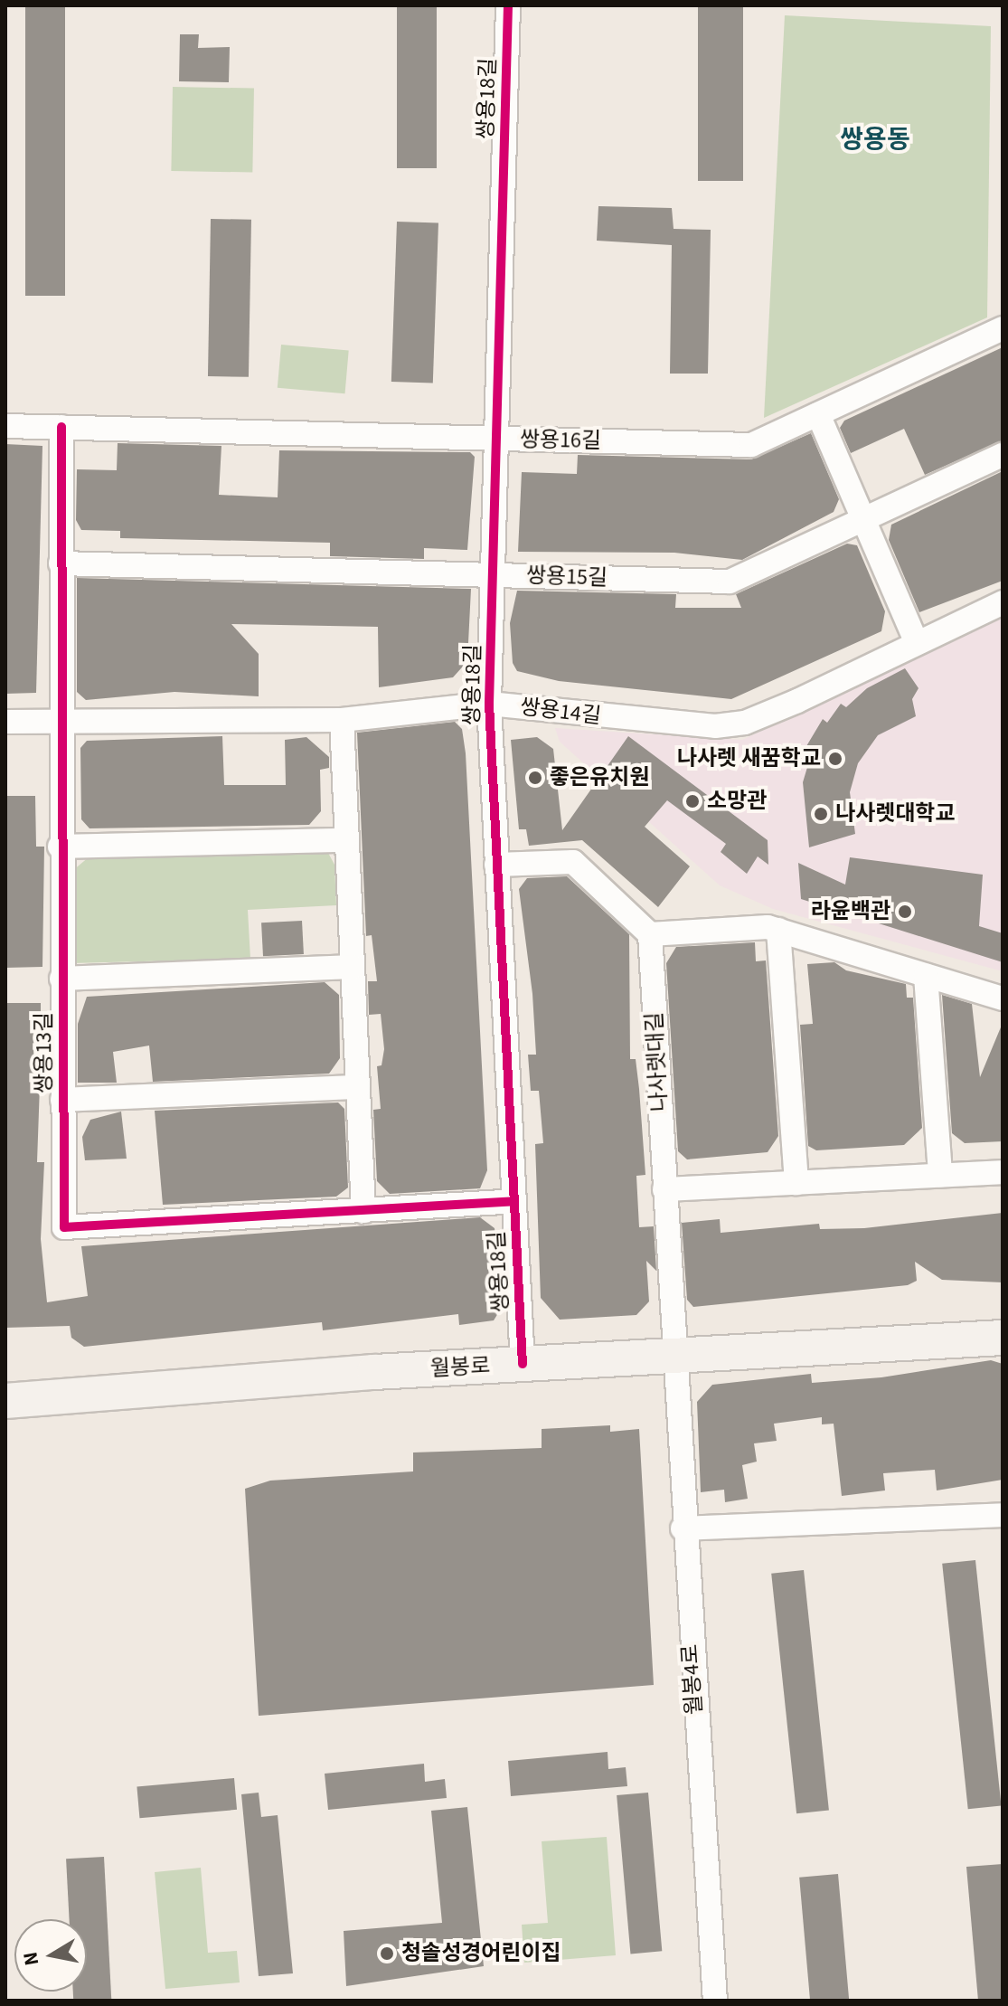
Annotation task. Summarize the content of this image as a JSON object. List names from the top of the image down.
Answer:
{
  "streets": {
    "street": [
      "쌍용18길",
      "쌍용16길",
      "쌍용15길",
      "쌍용14길",
      "쌍용13길",
      "나사렛대길",
      "월봉로",
      "월봉4로"
    ]
  },
  "crossings": [
    ["쌍용18길", "쌍용16길"],
    ["쌍용18길", "쌍용15길"],
    ["쌍용18길", "쌍용14길"],
    ["쌍용18길", "쌍용13길"],
    ["쌍용18길", "월봉로"],
    ["쌍용16길", "쌍용13길"],
    ["쌍용15길", "쌍용13길"],
    ["쌍용14길", "쌍용13길"],
    ["나사렛대길", "월봉로"],
    ["나사렛대길", "월봉4로"],
    ["월봉로", "월봉4로"]
  ],
  "districts": ["쌍용동"],
  "places": [
    "나사렛 새꿈학교",
    "좋은유치원",
    "소망관",
    "나사렛대학교",
    "라윤백관",
    "청솔성경어린이집"
  ],
  "north": "left"
}
